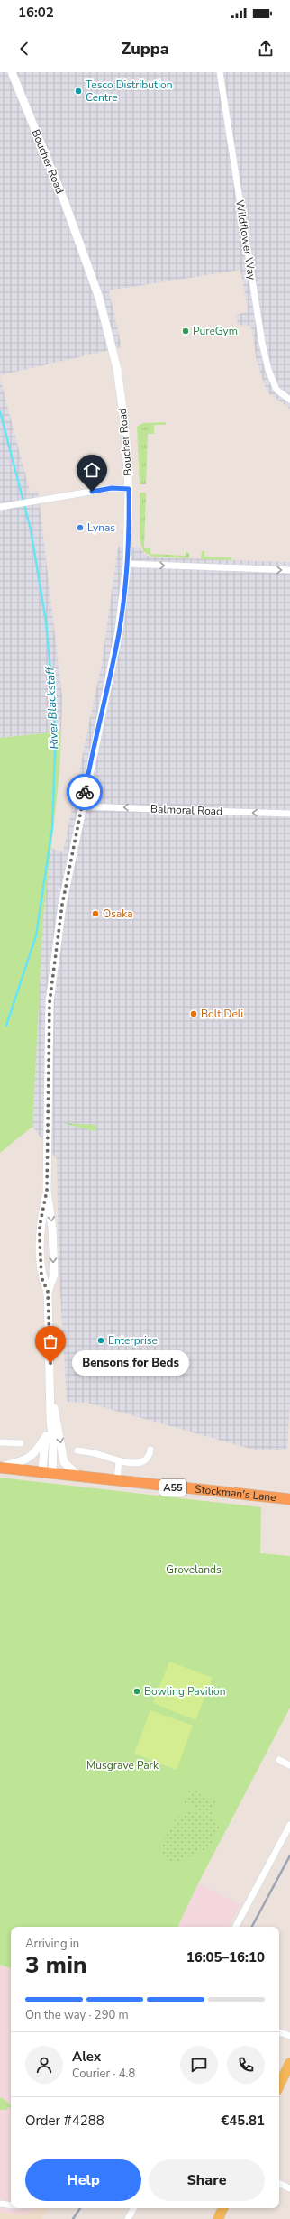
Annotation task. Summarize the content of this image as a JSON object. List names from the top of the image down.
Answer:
{
  "streets": {
    "highway": ["A55", "Stockman's Lane"],
    "street": ["Boucher Road", "Wildflower Way", "Balmoral Road"]
  },
  "crossings": [
    ["Boucher Road", "Balmoral Road"],
    ["Boucher Road", "Stockman's Lane"]
  ],
  "one_way": ["Balmoral Road"],
  "water": ["River Blackstaff"],
  "parks": ["Grovelands", "Musgrave Park"],
  "places": [
    "Tesco Distribution Centre",
    "PureGym",
    "Lynas",
    "Osaka",
    "Bolt Deli",
    "Enterprise",
    "Bensons for Beds",
    "Bowling Pavilion"
  ],
  "page": {
    "status": "16:02",
    "header": "Zuppa",
    "bubble": "Bensons for Beds",
    "heading": ["3 min", "Arriving in", "16:05–16:10"],
    "panel": [
      "Alex",
      "Courier · 4.8",
      "Order #4288",
      "€45.81"
    ],
    "bar": "On the way · 290 m",
    "buttons": ["Help", "Share"]
  }
}
